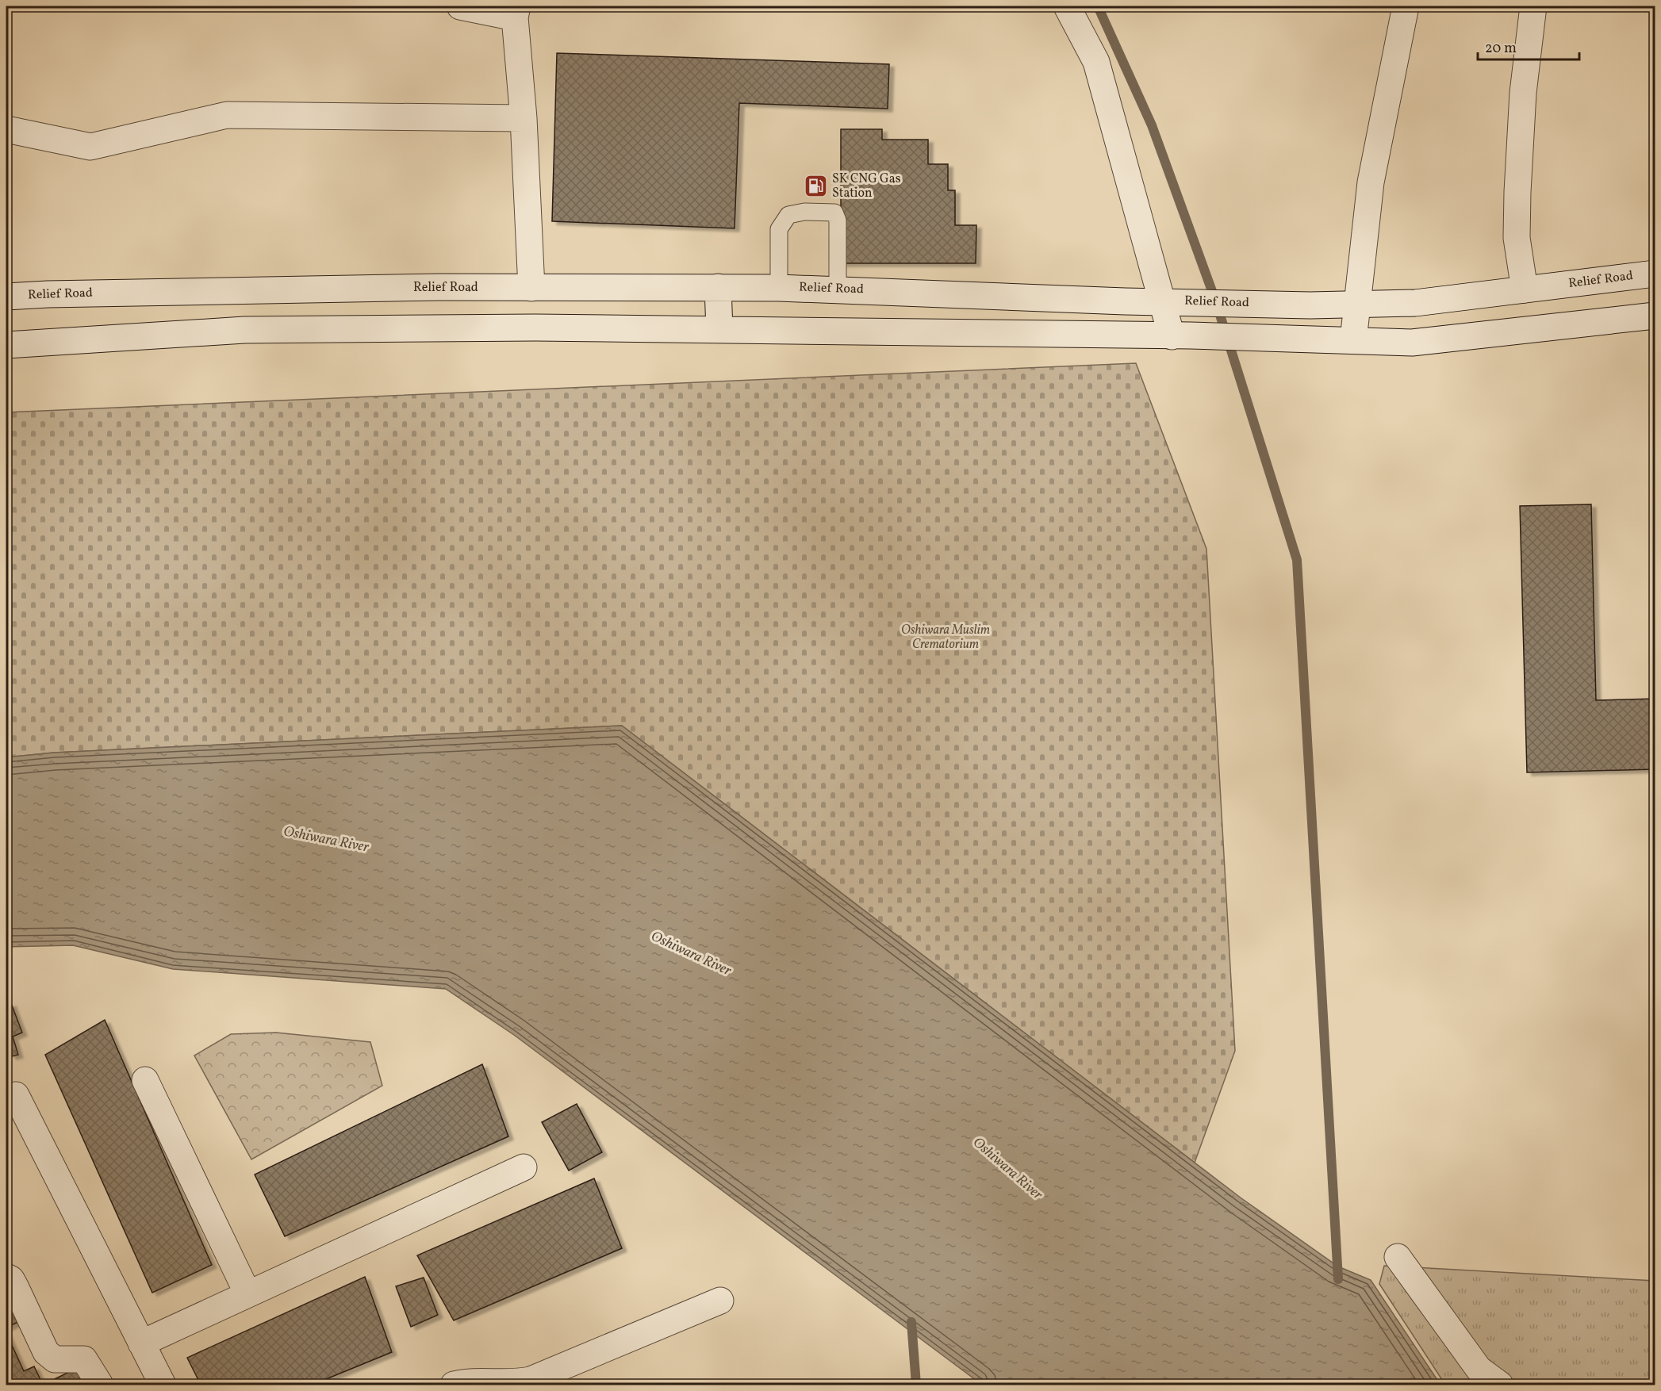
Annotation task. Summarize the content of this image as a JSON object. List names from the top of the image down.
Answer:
{
  "streets": {
    "street": ["Relief Road"]
  },
  "water": ["Oshiwara River"],
  "parks": ["Oshiwara Muslim Crematorium"],
  "places": {
    "fuel station": ["SK CNG Gas Station"]
  },
  "scale_bar": "20 m"
}
